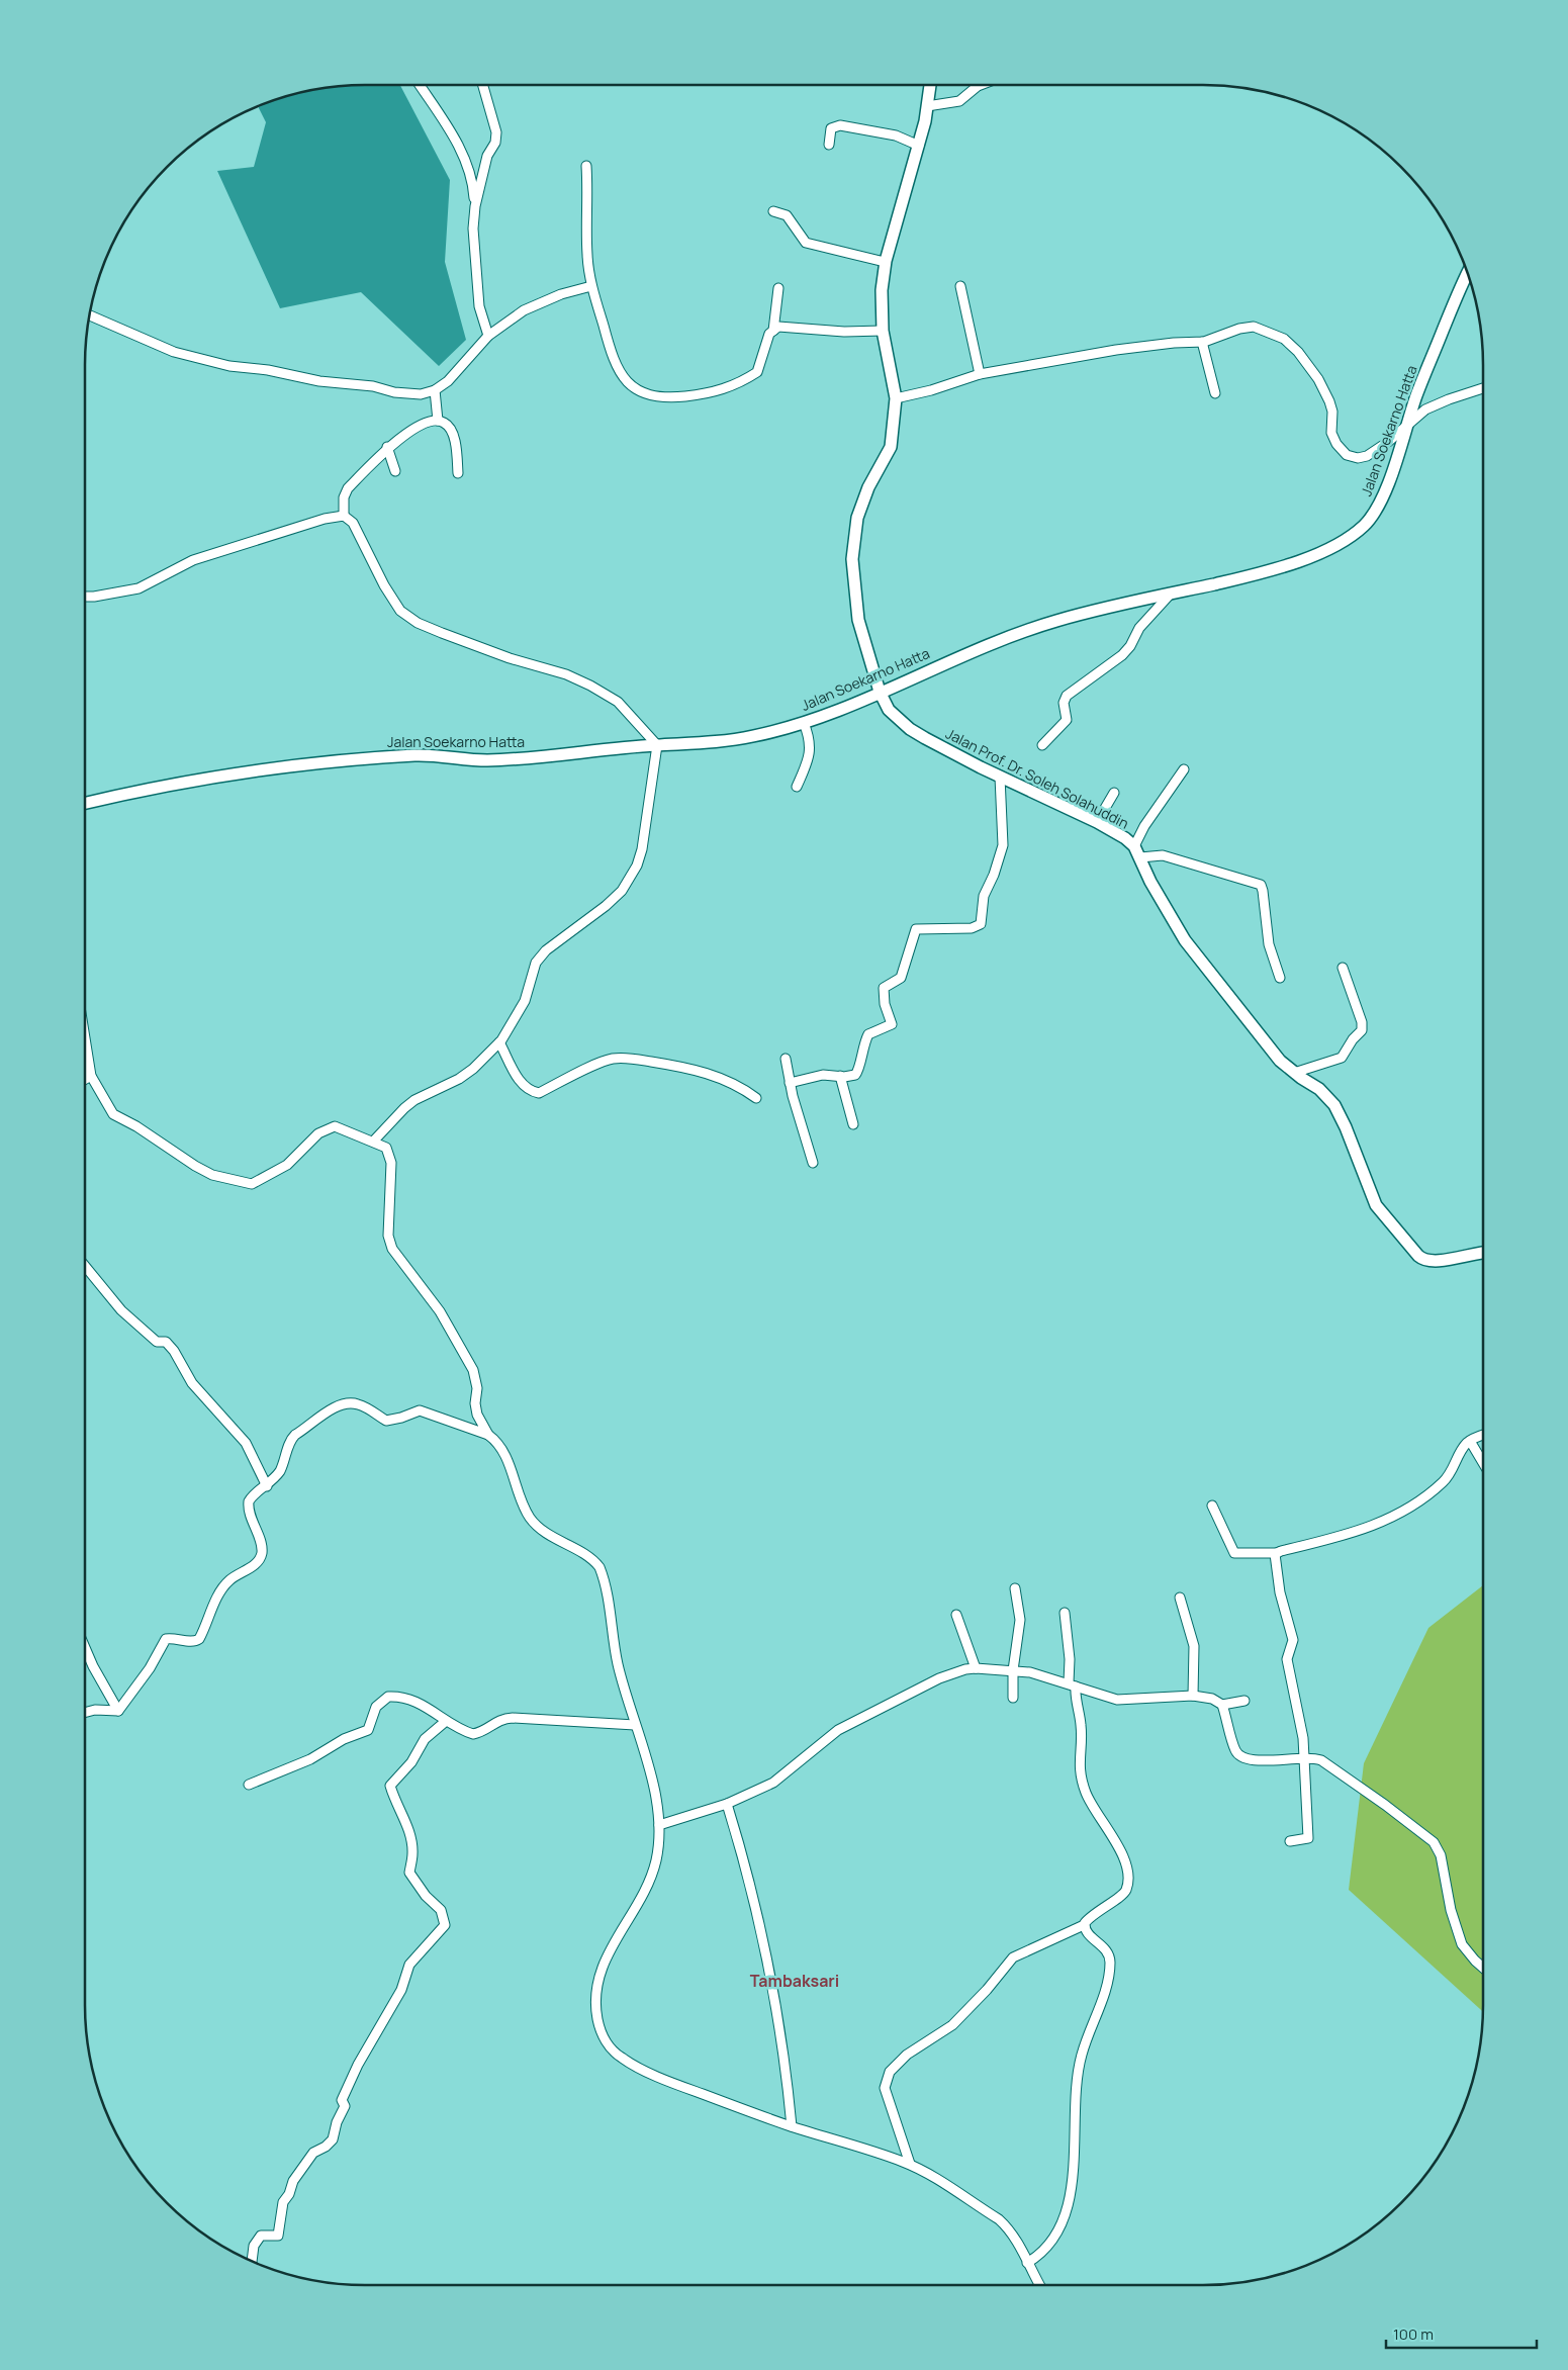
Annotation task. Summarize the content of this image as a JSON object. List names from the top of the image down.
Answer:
{
  "streets": {
    "street": ["Jalan Soekarno Hatta", "Jalan Prof. Dr. Soleh Solahuddin"]
  },
  "crossings": [
    ["Jalan Soekarno Hatta", "Jalan Prof. Dr. Soleh Solahuddin"]
  ],
  "districts": ["Tambaksari"],
  "scale_bar": "100 m"
}
